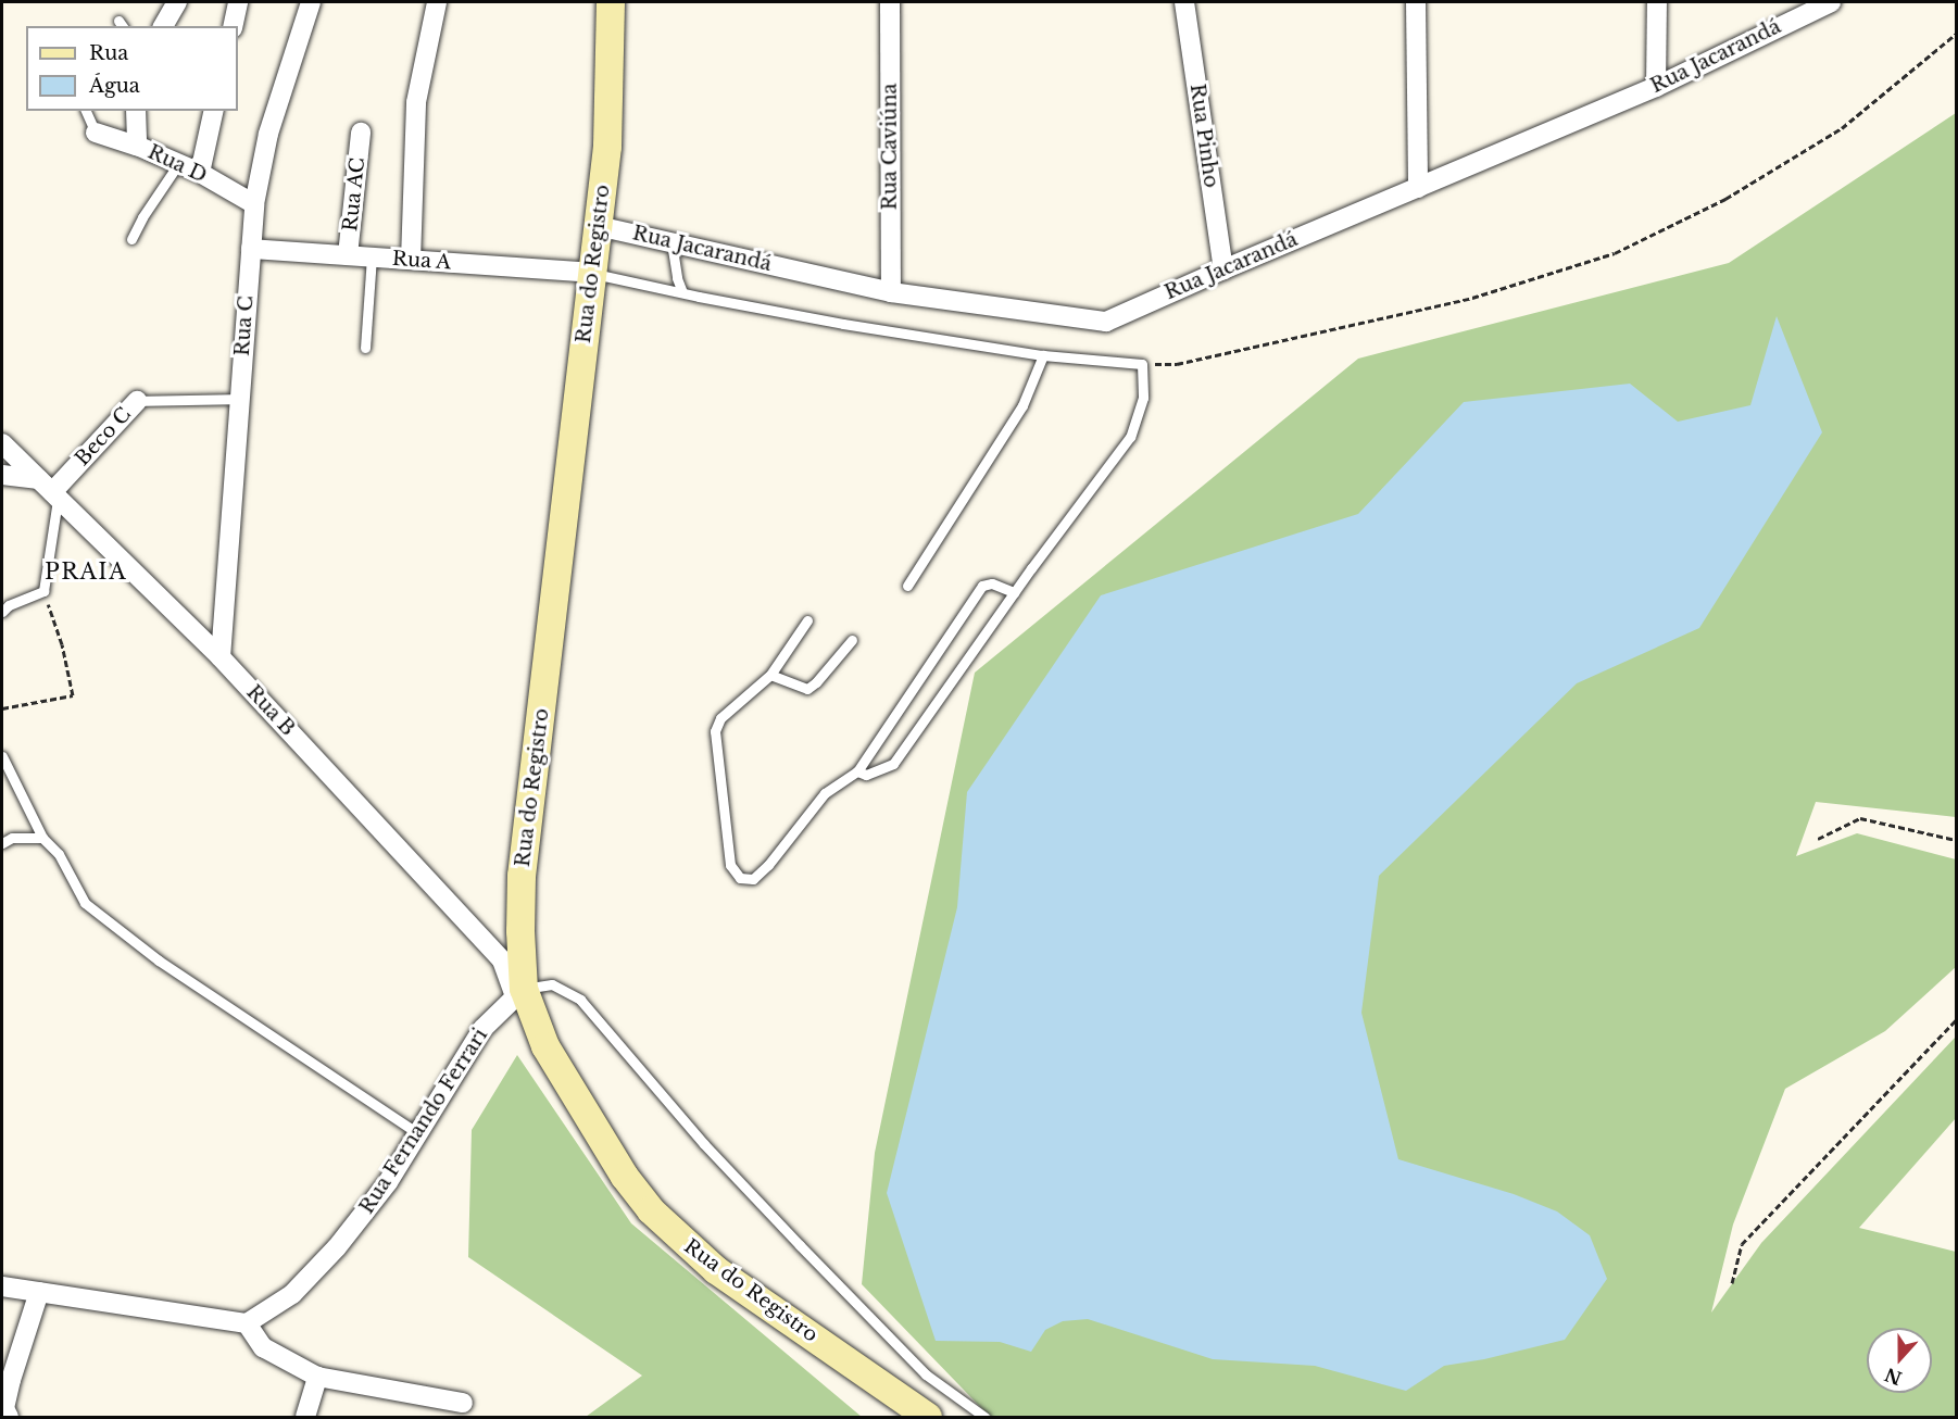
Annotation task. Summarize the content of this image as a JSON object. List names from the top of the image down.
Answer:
{
  "streets": {
    "main road": ["Rua do Registro"],
    "street": [
      "Rua Jacarandá",
      "Rua Pinho",
      "Rua Caviúna",
      "Rua D",
      "Rua AC",
      "Rua A",
      "Rua C",
      "Beco C",
      "Rua B",
      "Rua Fernando Ferrari"
    ]
  },
  "crossings": [
    ["Rua Jacarandá", "Rua Pinho"],
    ["Rua Jacarandá", "Rua Caviúna"],
    ["Rua Jacarandá", "Rua do Registro"],
    ["Rua D", "Rua C"],
    ["Rua AC", "Rua A"],
    ["Rua A", "Rua do Registro"],
    ["Rua A", "Rua C"],
    ["Rua do Registro", "Rua B"],
    ["Rua do Registro", "Rua Fernando Ferrari"],
    ["Rua C", "Beco C"],
    ["Rua C", "Rua B"],
    ["Beco C", "Rua B"],
    ["Rua B", "Rua Fernando Ferrari"]
  ],
  "districts": ["PRAIA"],
  "legend": ["Rua", "Água"],
  "north": "bottom"
}
